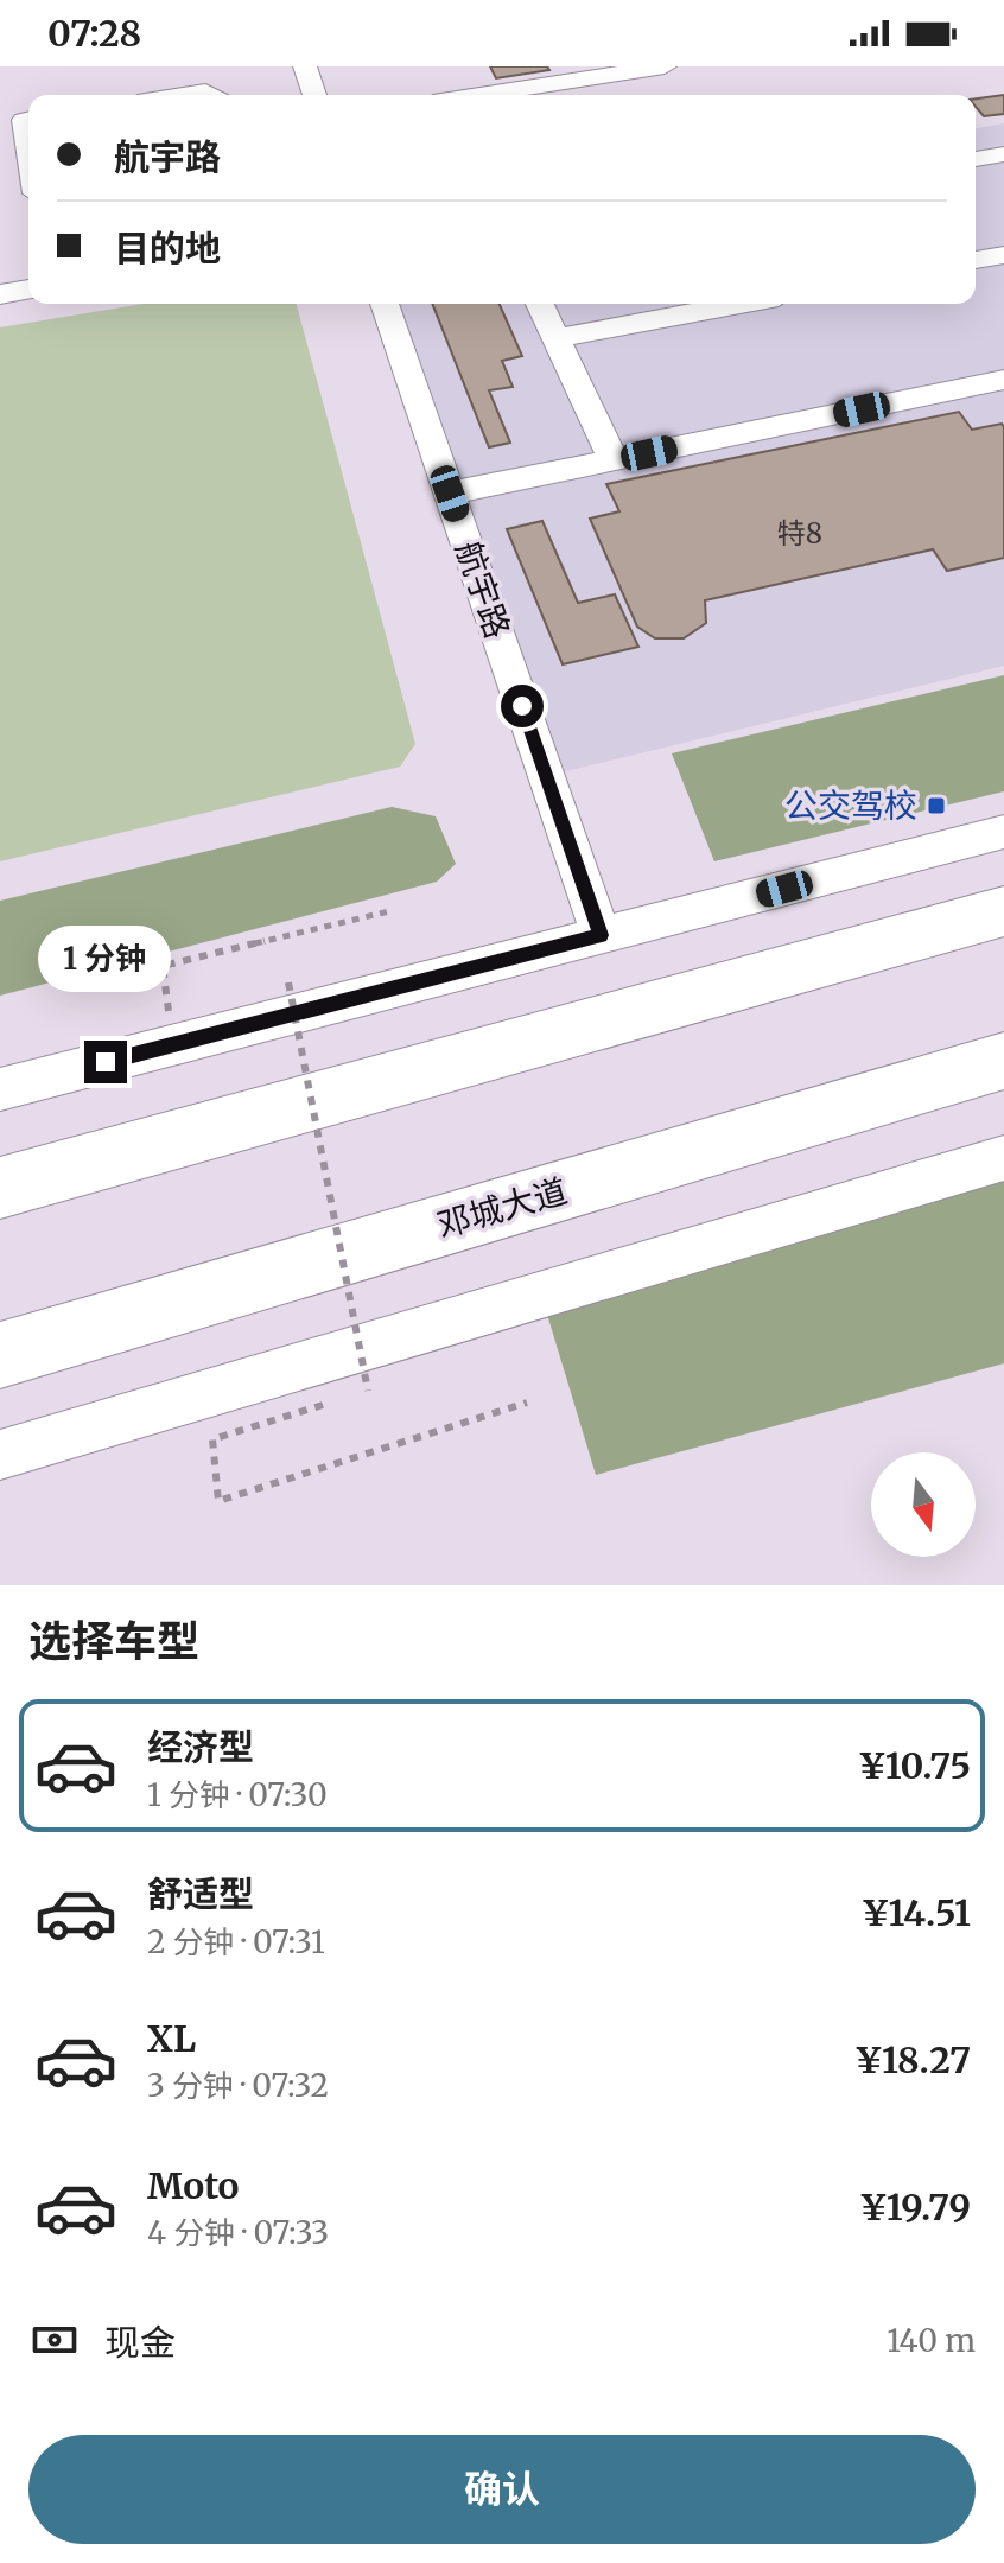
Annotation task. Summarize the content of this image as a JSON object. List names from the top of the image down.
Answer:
{
  "streets": {
    "highway": ["邓城大道"],
    "street": ["航宇路"]
  },
  "places": {
    "transit": ["公交驾校"]
  },
  "house_numbers": ["特8"],
  "north": "bottom",
  "page": {
    "status": "07:28",
    "banner": ["航宇路", "目的地"],
    "bubble": "1 分钟",
    "heading": "选择车型",
    "list": [
      {
        "name": "经济型",
        "note": "1 分钟 · 07:30",
        "value": "¥10.75"
      },
      {
        "name": "舒适型",
        "note": "2 分钟 · 07:31",
        "value": "¥14.51"
      },
      {
        "name": "XL",
        "note": "3 分钟 · 07:32",
        "value": "¥18.27"
      },
      {
        "name": "Moto",
        "note": "4 分钟 · 07:33",
        "value": "¥19.79"
      }
    ],
    "pay": ["现金", "140 m"],
    "buttons": "确认"
  }
}
